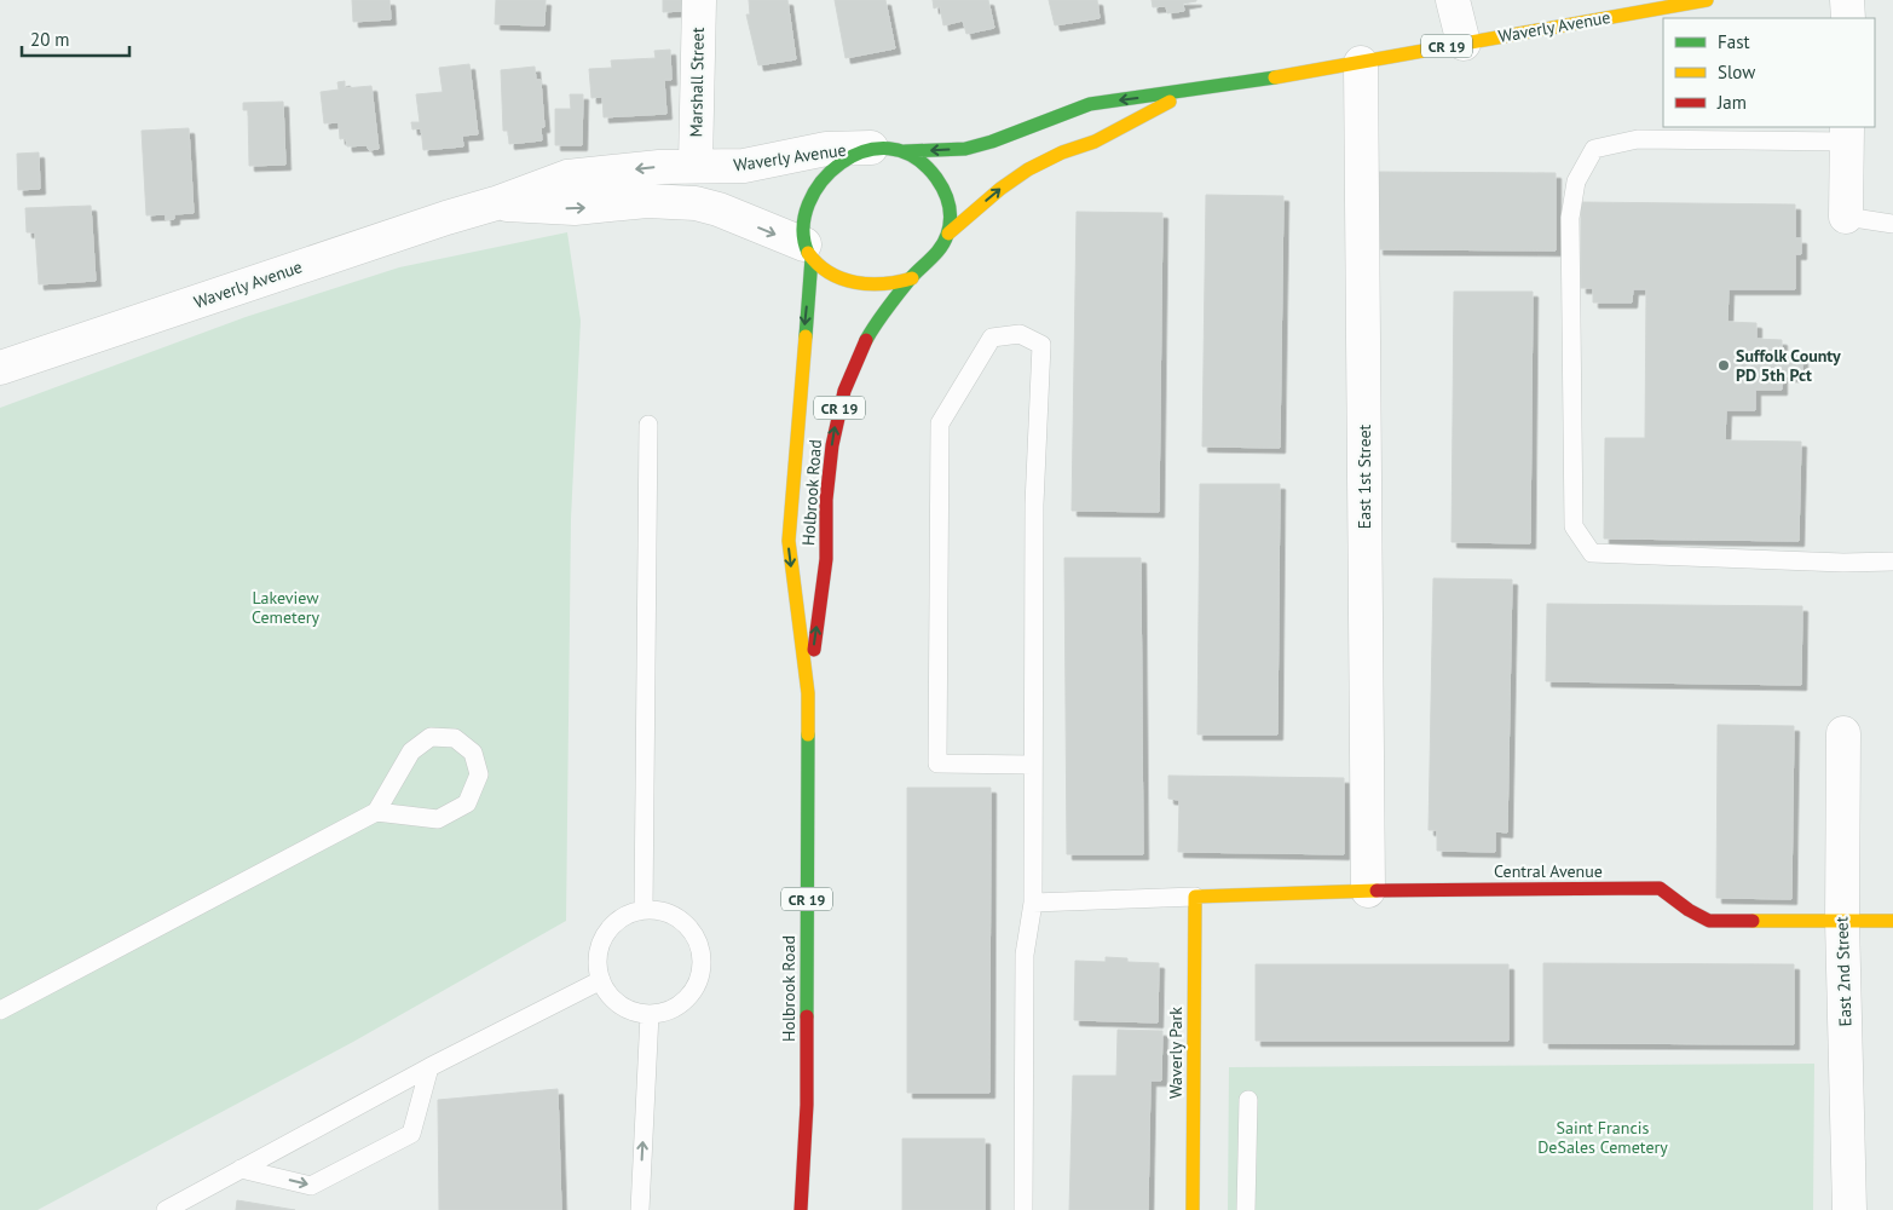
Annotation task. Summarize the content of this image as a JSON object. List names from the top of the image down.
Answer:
{
  "streets": {
    "main road": [
      "Waverly Avenue",
      "CR 19",
      "Holbrook Road",
      "Central Avenue",
      "Waverly Park"
    ],
    "street": ["Marshall Street", "East 1st Street", "East 2nd Street"]
  },
  "crossings": [
    ["Waverly Avenue", "CR 19"],
    ["Waverly Avenue", "Marshall Street"],
    ["Waverly Avenue", "East 1st Street"],
    ["Waverly Avenue", "Holbrook Road"],
    ["CR 19", "Holbrook Road"],
    ["East 1st Street", "Central Avenue"],
    ["Central Avenue", "East 2nd Street"],
    ["Central Avenue", "Waverly Park"]
  ],
  "parks": ["Lakeview Cemetery", "Saint Francis DeSales Cemetery"],
  "places": ["Suffolk County PD 5th Pct"],
  "legend": ["Fast", "Slow", "Jam"],
  "scale_bar": "20 m"
}
